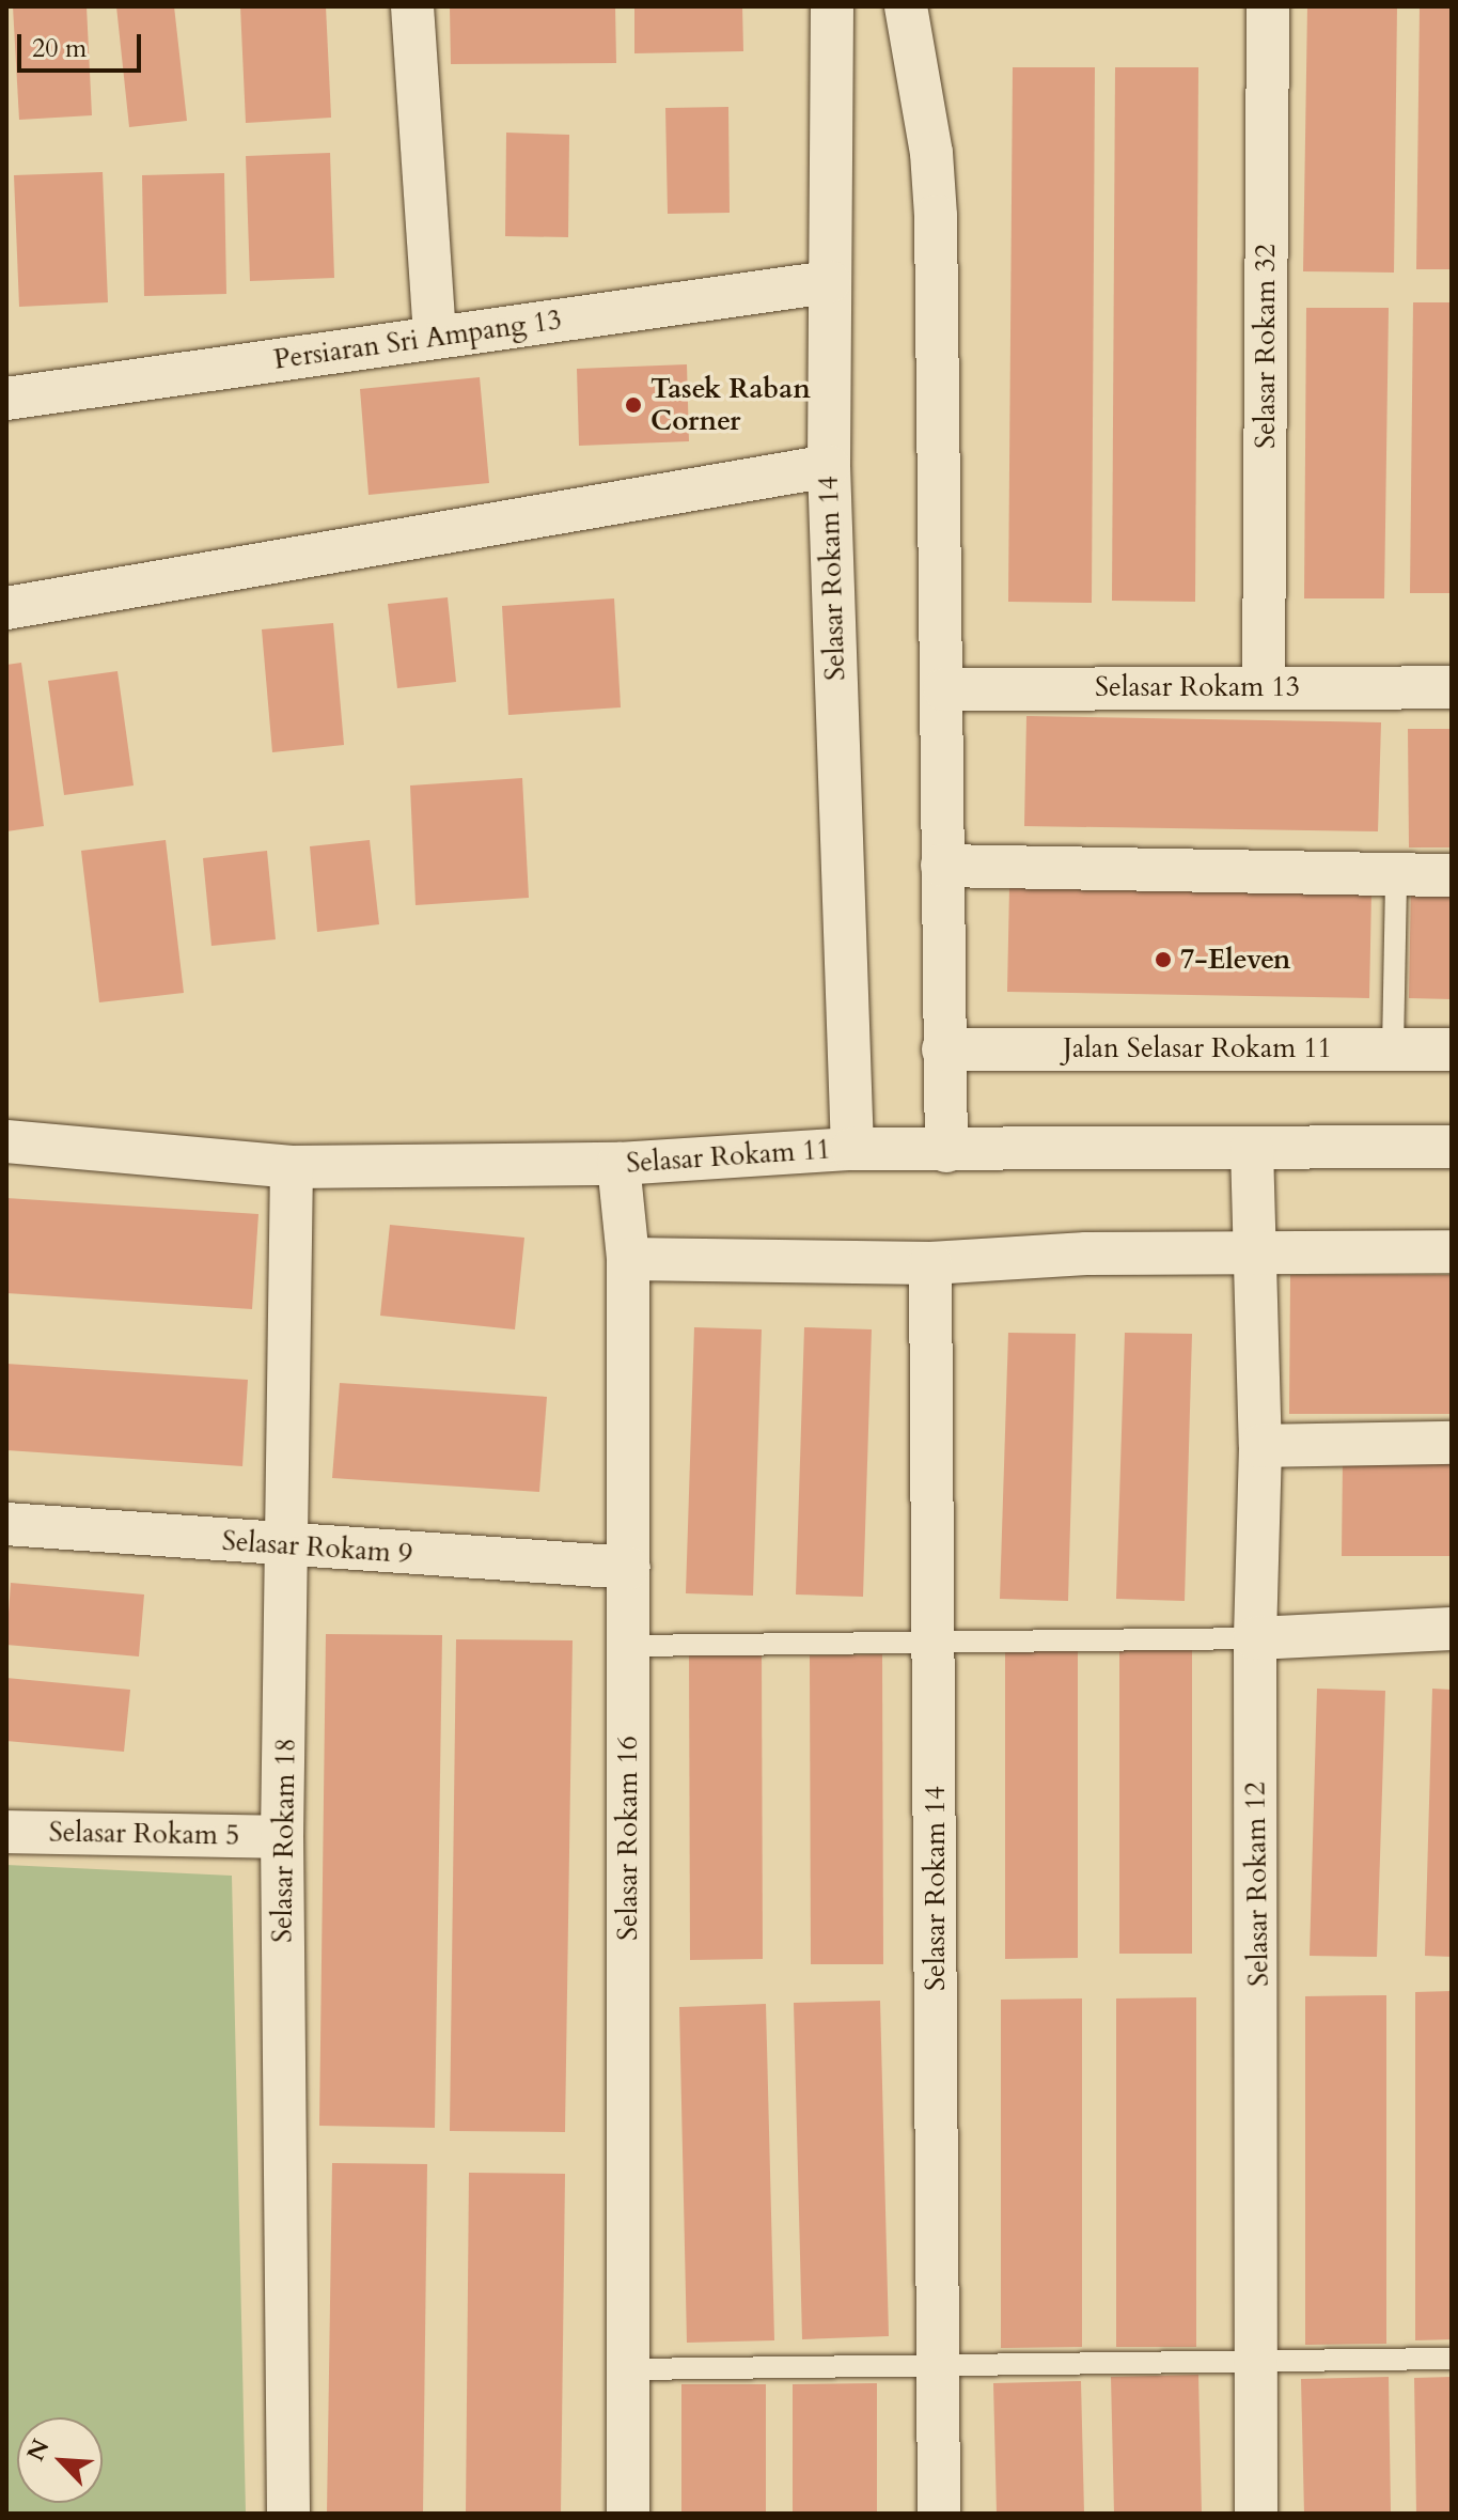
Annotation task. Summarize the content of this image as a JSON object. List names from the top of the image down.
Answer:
{
  "streets": {
    "street": [
      "Persiaran Sri Ampang 13",
      "Selasar Rokam 32",
      "Selasar Rokam 14",
      "Selasar Rokam 13",
      "Jalan Selasar Rokam 11",
      "Selasar Rokam 11",
      "Selasar Rokam 9",
      "Selasar Rokam 5",
      "Selasar Rokam 16",
      "Selasar Rokam 18",
      "Selasar Rokam 12"
    ]
  },
  "crossings": [
    ["Persiaran Sri Ampang 13", "Selasar Rokam 14"],
    ["Selasar Rokam 32", "Selasar Rokam 13"],
    ["Selasar Rokam 14", "Selasar Rokam 11"],
    ["Selasar Rokam 11", "Selasar Rokam 16"],
    ["Selasar Rokam 11", "Selasar Rokam 18"],
    ["Selasar Rokam 11", "Selasar Rokam 12"],
    ["Selasar Rokam 9", "Selasar Rokam 16"],
    ["Selasar Rokam 9", "Selasar Rokam 18"],
    ["Selasar Rokam 5", "Selasar Rokam 18"]
  ],
  "places": ["Tasek Raban Corner", "7-Eleven"],
  "scale_bar": "20 m",
  "north": "top left"
}
